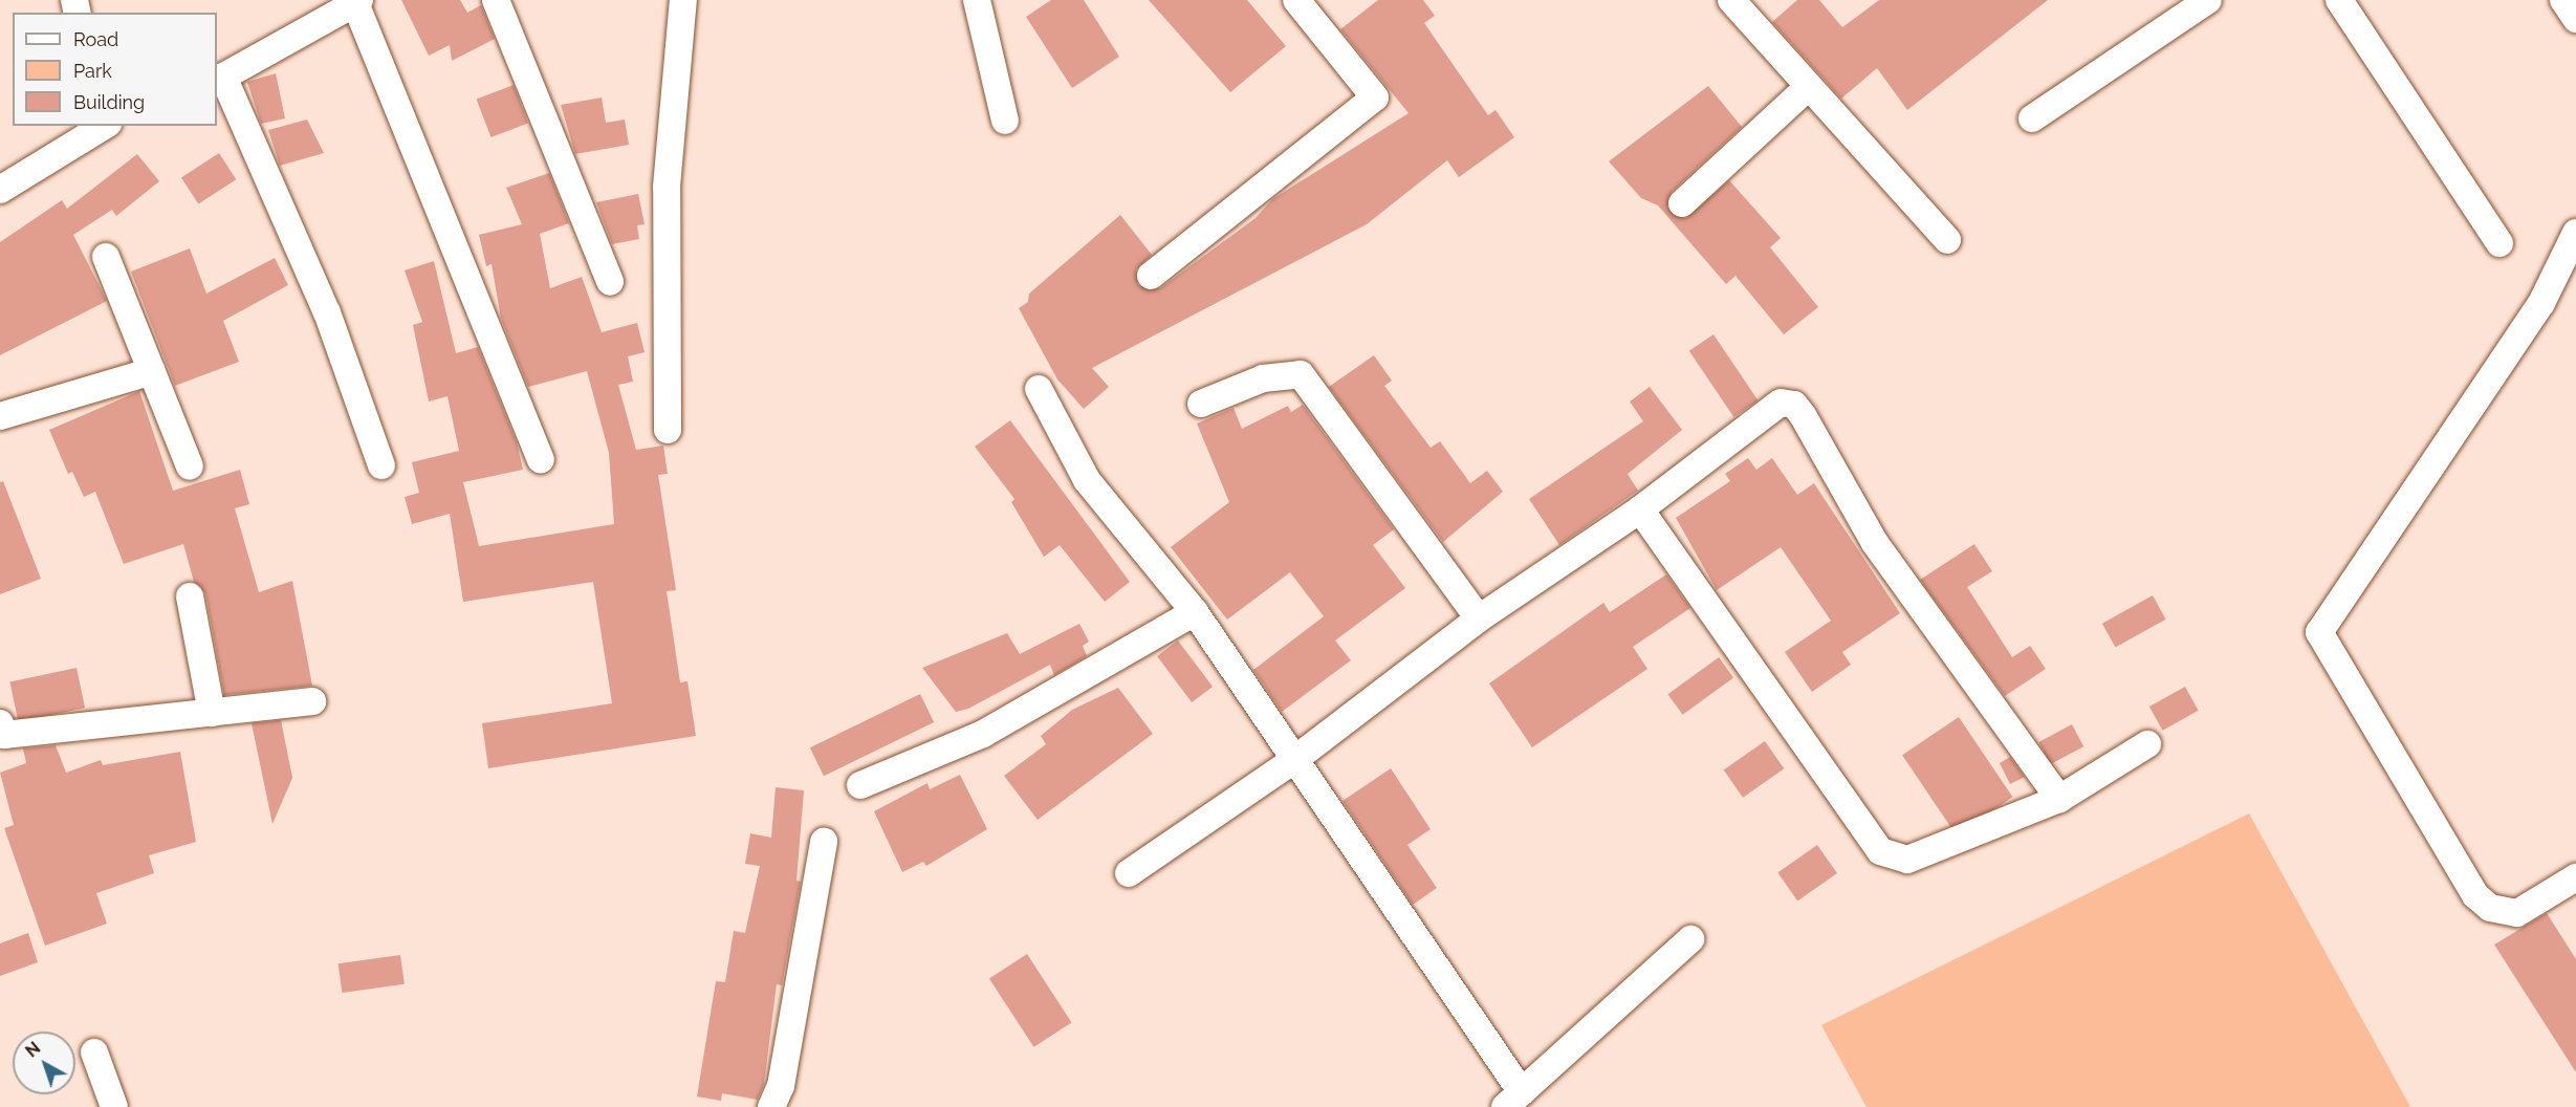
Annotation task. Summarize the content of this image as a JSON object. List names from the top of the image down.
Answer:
{
  "legend": ["Road", "Park", "Building"],
  "north": "top left"
}
